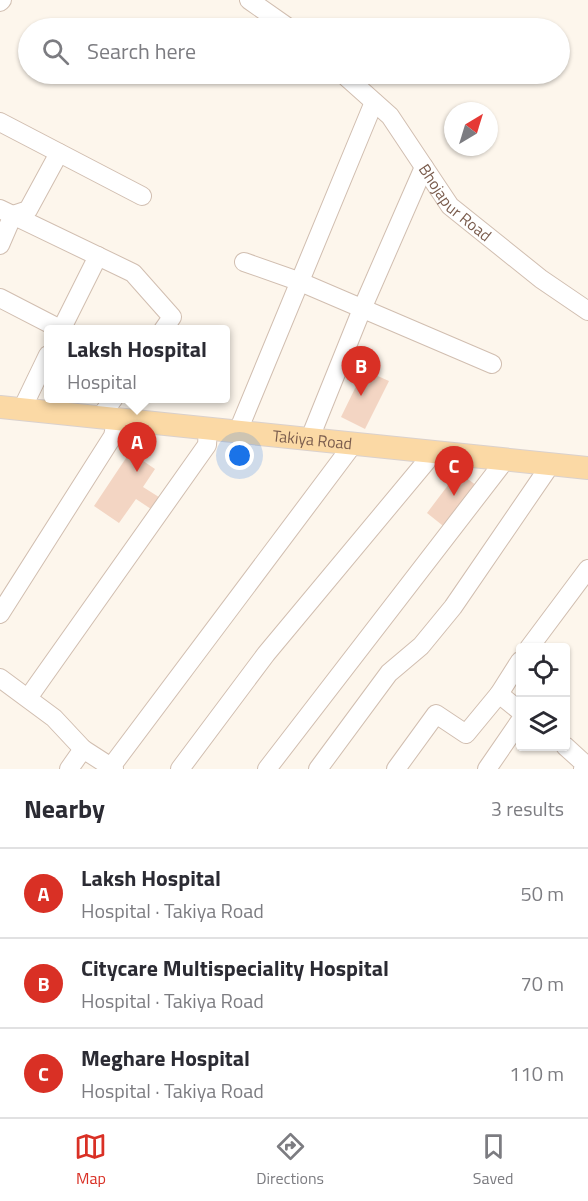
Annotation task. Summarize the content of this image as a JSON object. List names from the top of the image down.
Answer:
{
  "streets": {
    "main road": ["Takiya Road"],
    "street": ["Bhojapur Road"]
  },
  "north": "top right",
  "page": {
    "search": "Search here",
    "popup": ["Laksh Hospital", "Hospital"],
    "pins": ["B", "A", "C"],
    "heading": ["Nearby", "3 results"],
    "list": [
      {
        "mark": "A",
        "name": "Laksh Hospital",
        "note": "Hospital · Takiya Road",
        "value": "50 m"
      },
      {
        "mark": "B",
        "name": "Citycare Multispeciality Hospital",
        "note": "Hospital · Takiya Road",
        "value": "70 m"
      },
      {
        "mark": "C",
        "name": "Meghare Hospital",
        "note": "Hospital · Takiya Road",
        "value": "110 m"
      }
    ],
    "nav": ["Map", "Directions", "Saved"]
  }
}
